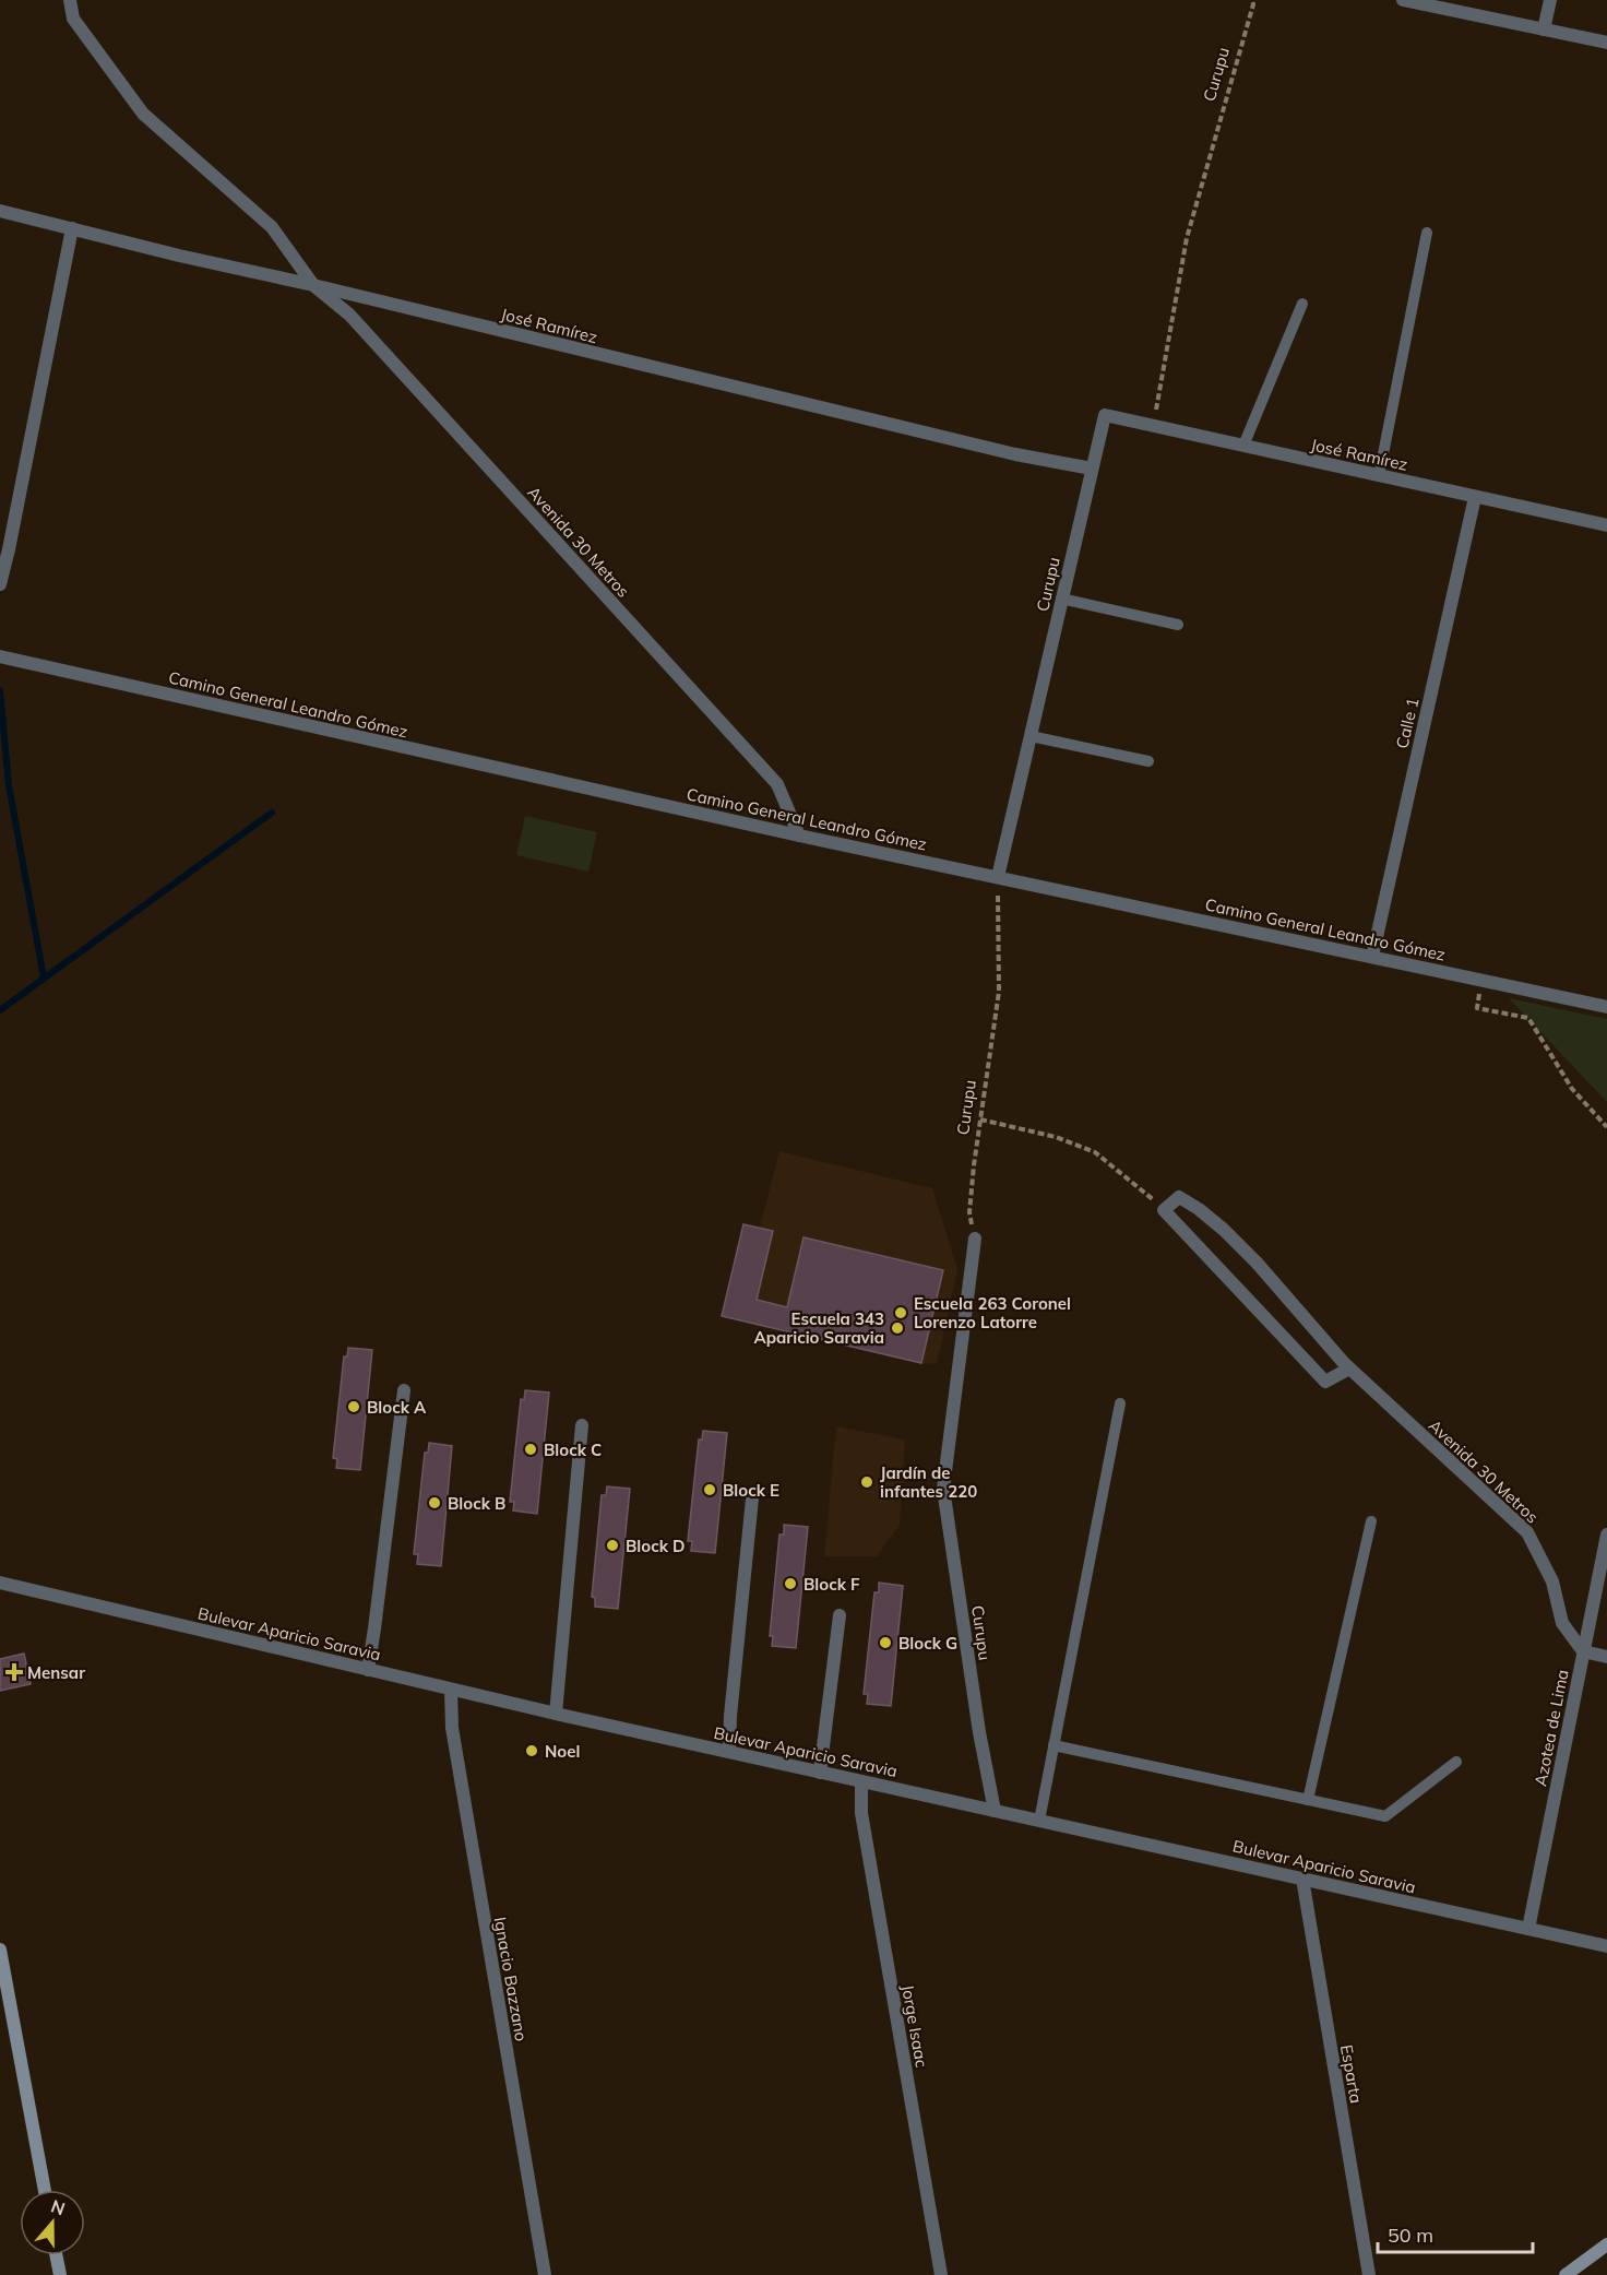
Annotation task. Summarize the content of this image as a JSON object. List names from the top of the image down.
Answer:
{
  "streets": {
    "street": [
      "Curupu",
      "José Ramírez",
      "Avenida 30 Metros",
      "Camino General Leandro Gómez",
      "Calle 1",
      "Bulevar Aparicio Saravia",
      "Azotea de Lima",
      "Ignacio Bazzano",
      "Jorge Isaac",
      "Esparta"
    ]
  },
  "crossings": [
    ["Curupu", "José Ramírez"],
    ["Curupu", "Camino General Leandro Gómez"],
    ["Curupu", "Bulevar Aparicio Saravia"],
    ["José Ramírez", "Avenida 30 Metros"],
    ["José Ramírez", "Calle 1"],
    ["Avenida 30 Metros", "Camino General Leandro Gómez"],
    ["Avenida 30 Metros", "Azotea de Lima"],
    ["Camino General Leandro Gómez", "Calle 1"],
    ["Bulevar Aparicio Saravia", "Azotea de Lima"],
    ["Bulevar Aparicio Saravia", "Ignacio Bazzano"],
    ["Bulevar Aparicio Saravia", "Jorge Isaac"],
    ["Bulevar Aparicio Saravia", "Esparta"]
  ],
  "places": {
    "other": [
      "Escuela 263 Coronel Lorenzo Latorre",
      "Escuela 343 Aparicio Saravia",
      "Block A",
      "Block C",
      "Jardín de infantes 220",
      "Block E",
      "Block B",
      "Block D",
      "Block F",
      "Block G",
      "Noel"
    ],
    "health": ["Mensar"]
  },
  "scale_bar": "50 m",
  "north": "top"
}
